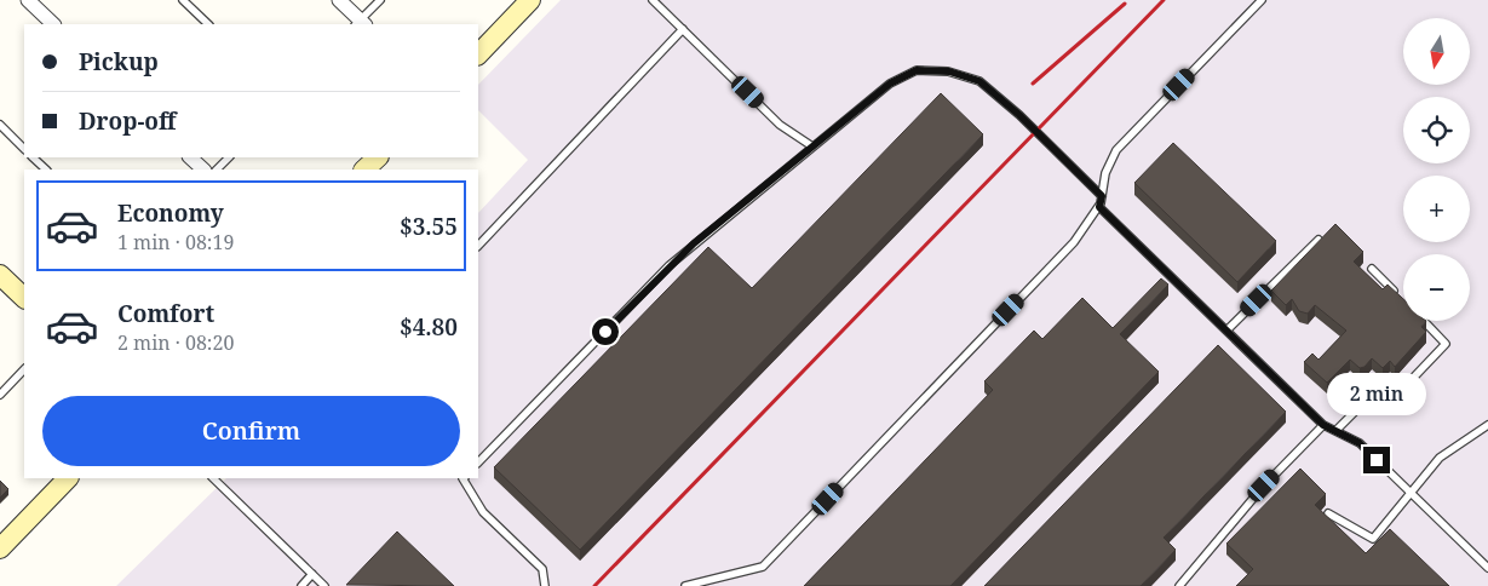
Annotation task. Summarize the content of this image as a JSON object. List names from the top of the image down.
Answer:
{
  "north": "bottom",
  "page": {
    "map_buttons": ["+", "−"],
    "banner": ["Pickup", "Drop-off"],
    "list": [
      {
        "name": "Economy",
        "note": "1 min · 08:19",
        "value": "$3.55"
      },
      {
        "name": "Comfort",
        "note": "2 min · 08:20",
        "value": "$4.80"
      }
    ],
    "bubble": "2 min",
    "buttons": "Confirm"
  }
}
